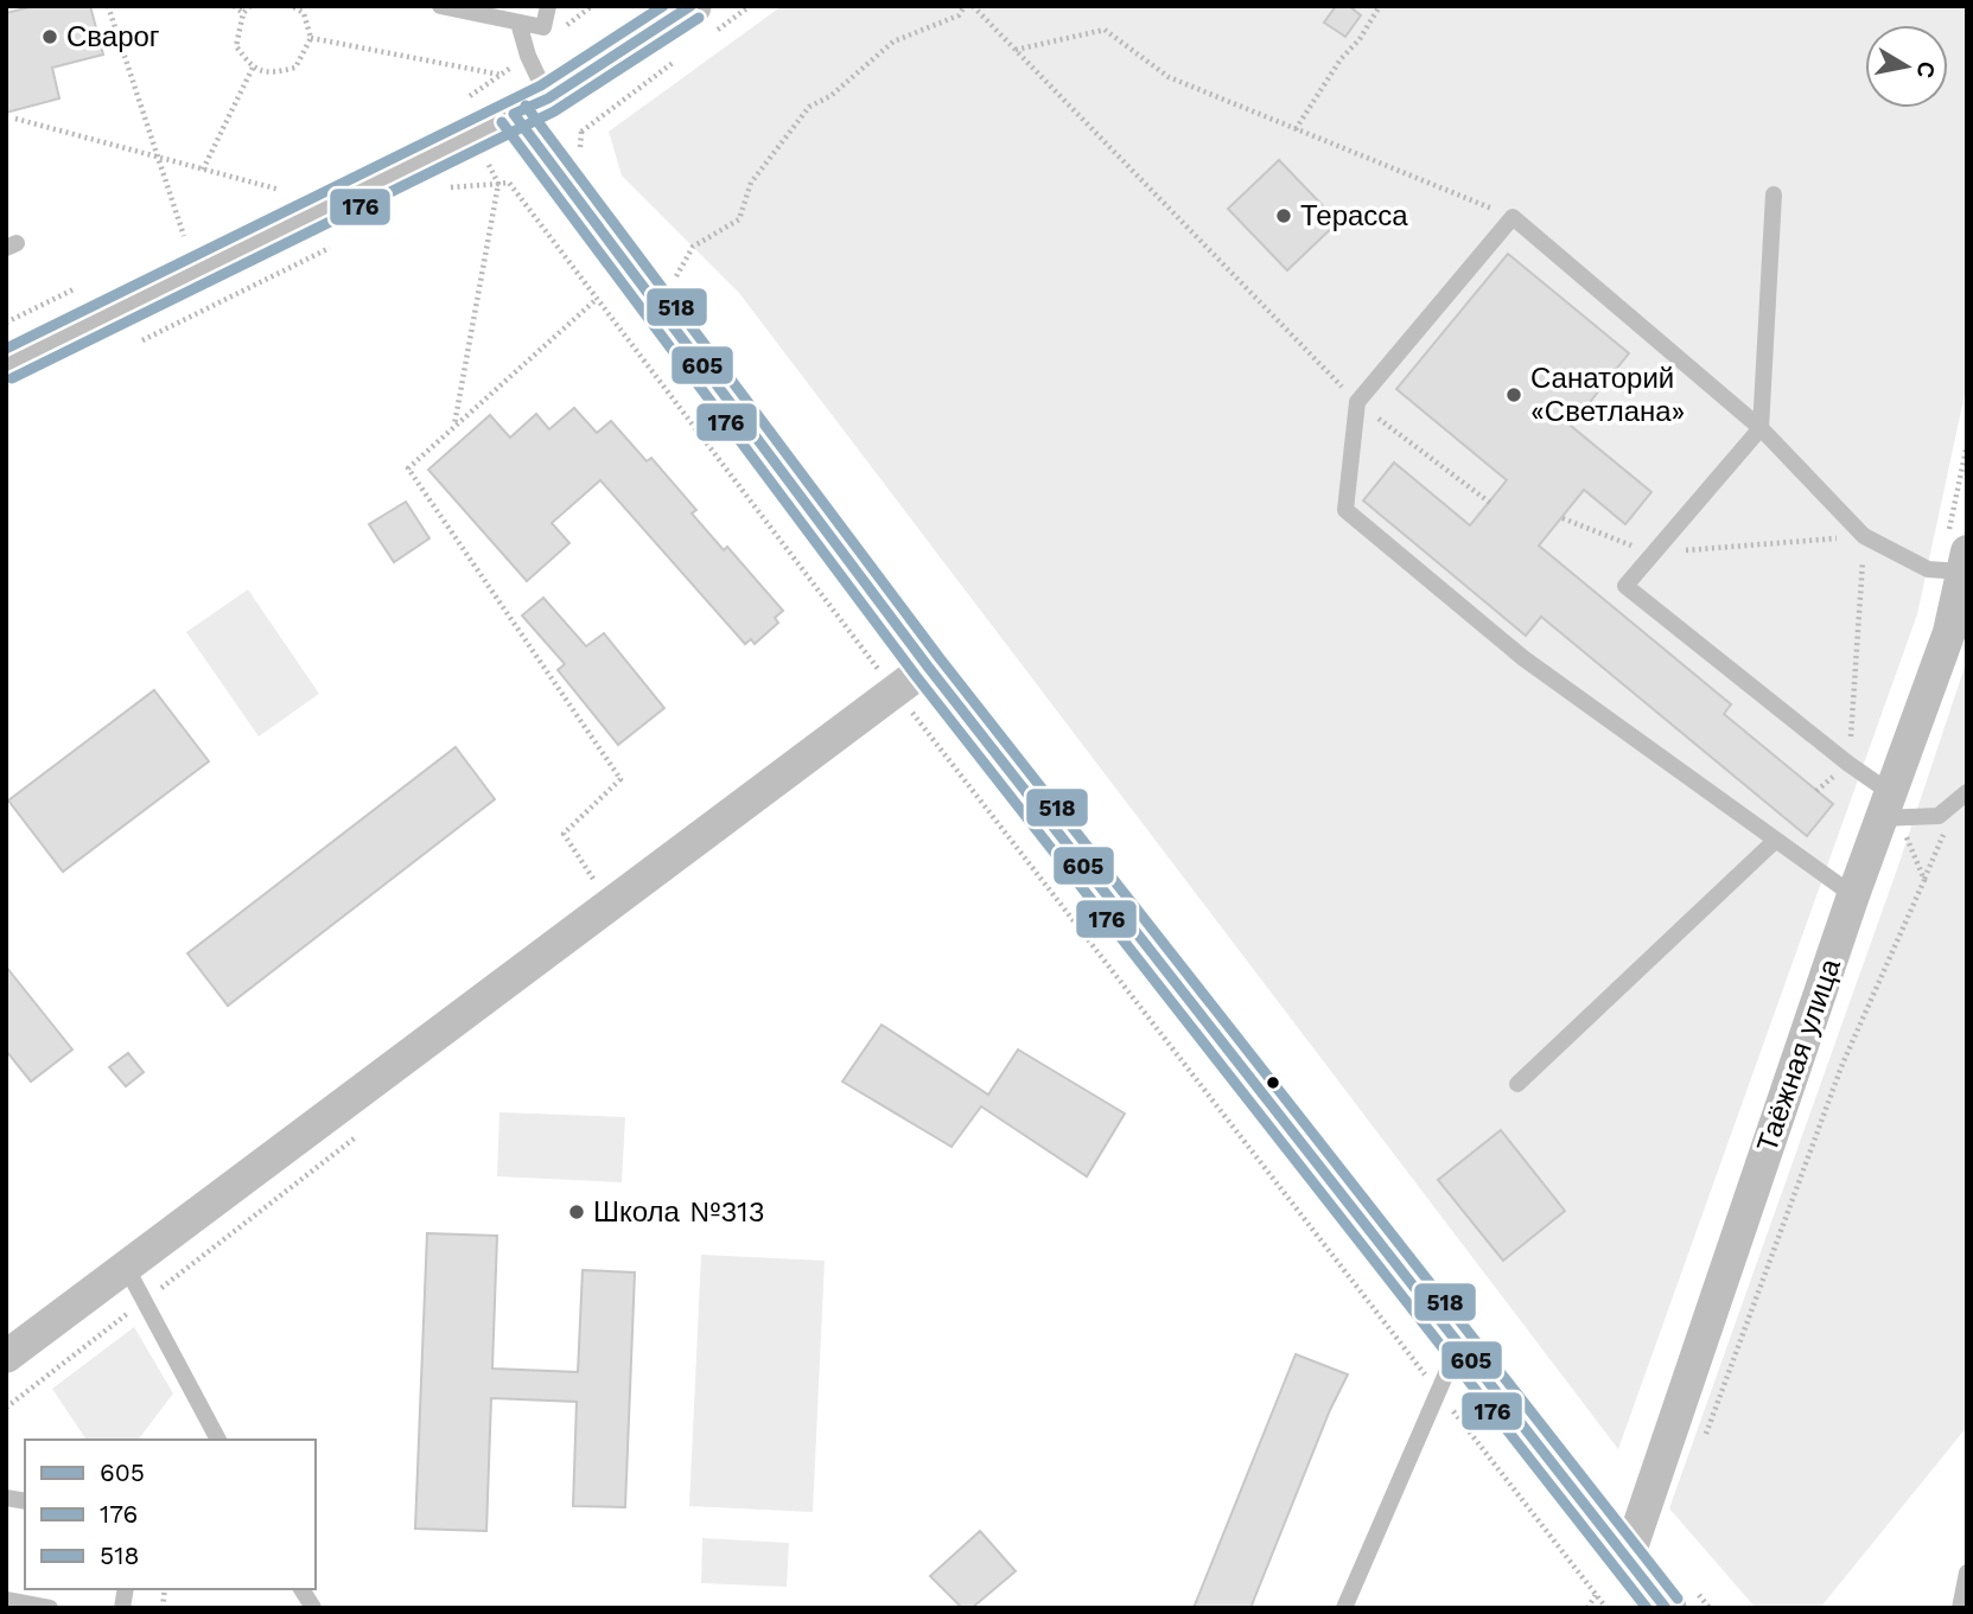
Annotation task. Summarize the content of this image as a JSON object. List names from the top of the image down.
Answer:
{
  "streets": {
    "street": ["Таёжная улица"]
  },
  "places": [
    "Сварог",
    "Терасса",
    "Санаторий «Светлана»",
    "Школа №313"
  ],
  "lines": ["transit line 605", "transit line 518", "transit line 176"],
  "legend": ["605", "176", "518"],
  "north": "right"
}
